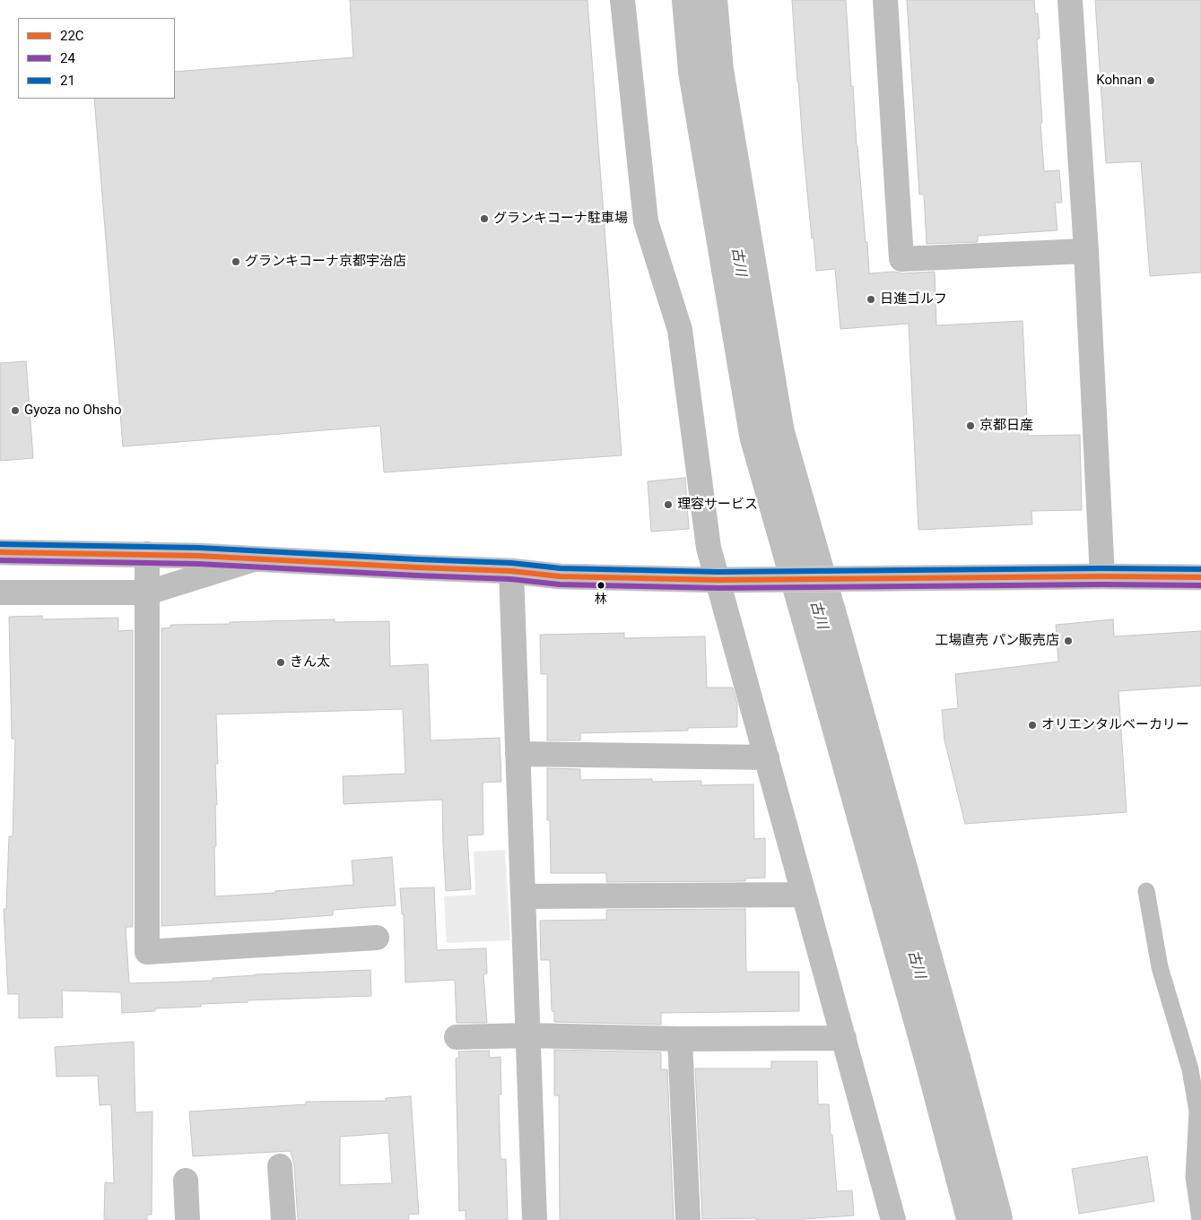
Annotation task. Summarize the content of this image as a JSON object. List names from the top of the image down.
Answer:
{
  "water": ["古川"],
  "places": [
    "Kohnan",
    "グランキコーナ駐車場",
    "グランキコーナ京都宇治店",
    "日進ゴルフ",
    "Gyoza no Ohsho",
    "京都日産",
    "理容サービス",
    "林",
    "工場直売 パン販売店",
    "きん太",
    "オリエンタルベーカリー"
  ],
  "lines": ["transit line 21", "transit line 22C", "transit line 24"],
  "legend": ["22C", "24", "21"]
}
